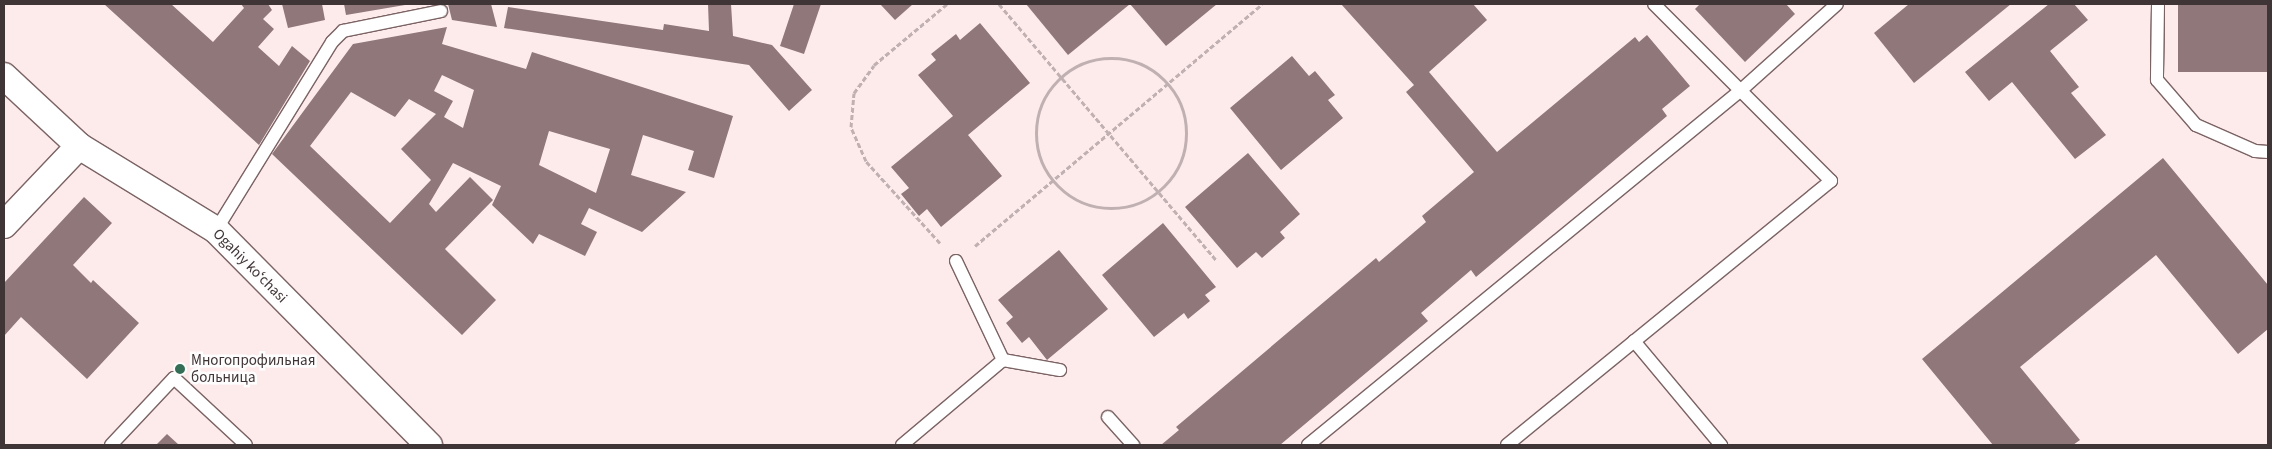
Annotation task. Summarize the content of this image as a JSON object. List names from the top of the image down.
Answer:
{
  "streets": {
    "street": ["Ogahiy koʻchasi"]
  },
  "places": ["Многопрофильная больница"]
}
